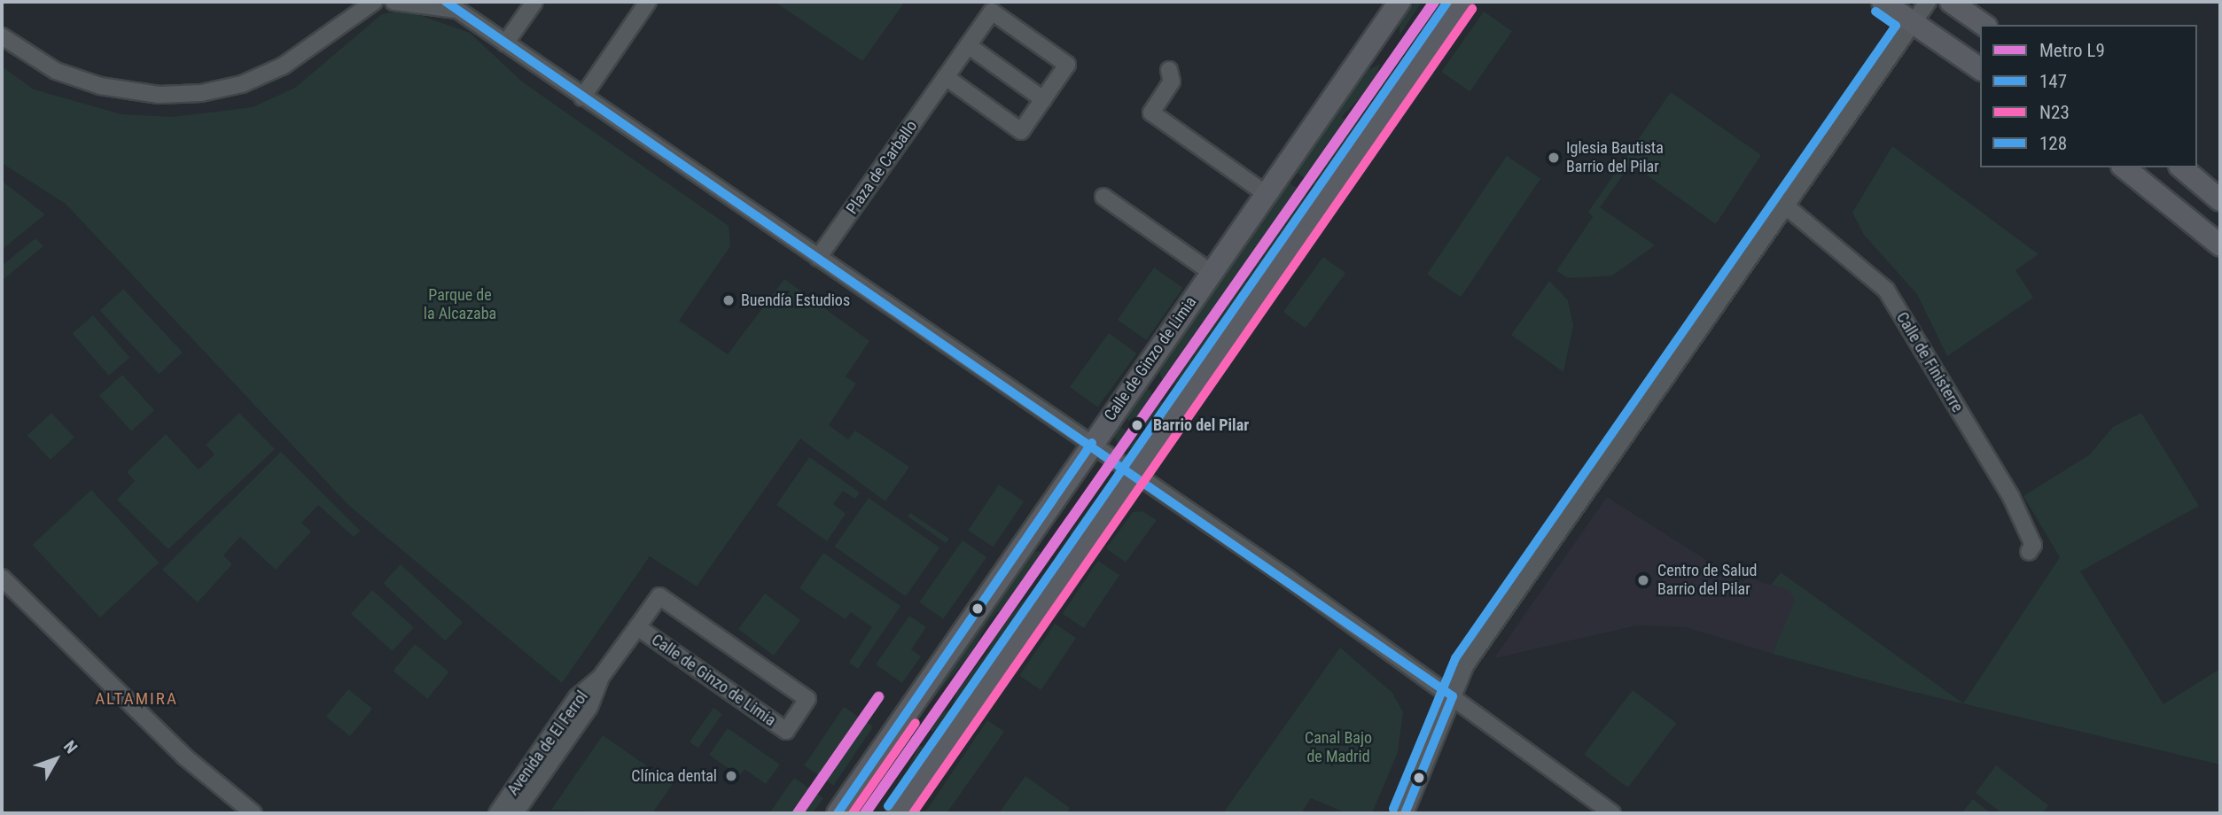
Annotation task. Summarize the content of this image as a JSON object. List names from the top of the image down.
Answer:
{
  "streets": {
    "main road": ["Calle de Ginzo de Limia"],
    "street": ["Plaza de Carballo", "Calle de Finisterre", "Avenida de El Ferrol"]
  },
  "crossings": [
    ["Calle de Ginzo de Limia", "Avenida de El Ferrol"]
  ],
  "districts": ["ALTAMIRA"],
  "parks": ["Parque de la Alcazaba", "Canal Bajo de Madrid"],
  "places": [
    "Iglesia Bautista Barrio del Pilar",
    "Buendía Estudios",
    "Barrio del Pilar",
    "Centro de Salud Barrio del Pilar",
    "Clínica dental"
  ],
  "lines": [
    "metro line L9",
    "transit line 147",
    "transit line 128",
    "transit line N23"
  ],
  "legend": [
    "Metro L9",
    "147",
    "N23",
    "128"
  ],
  "north": "top right"
}
